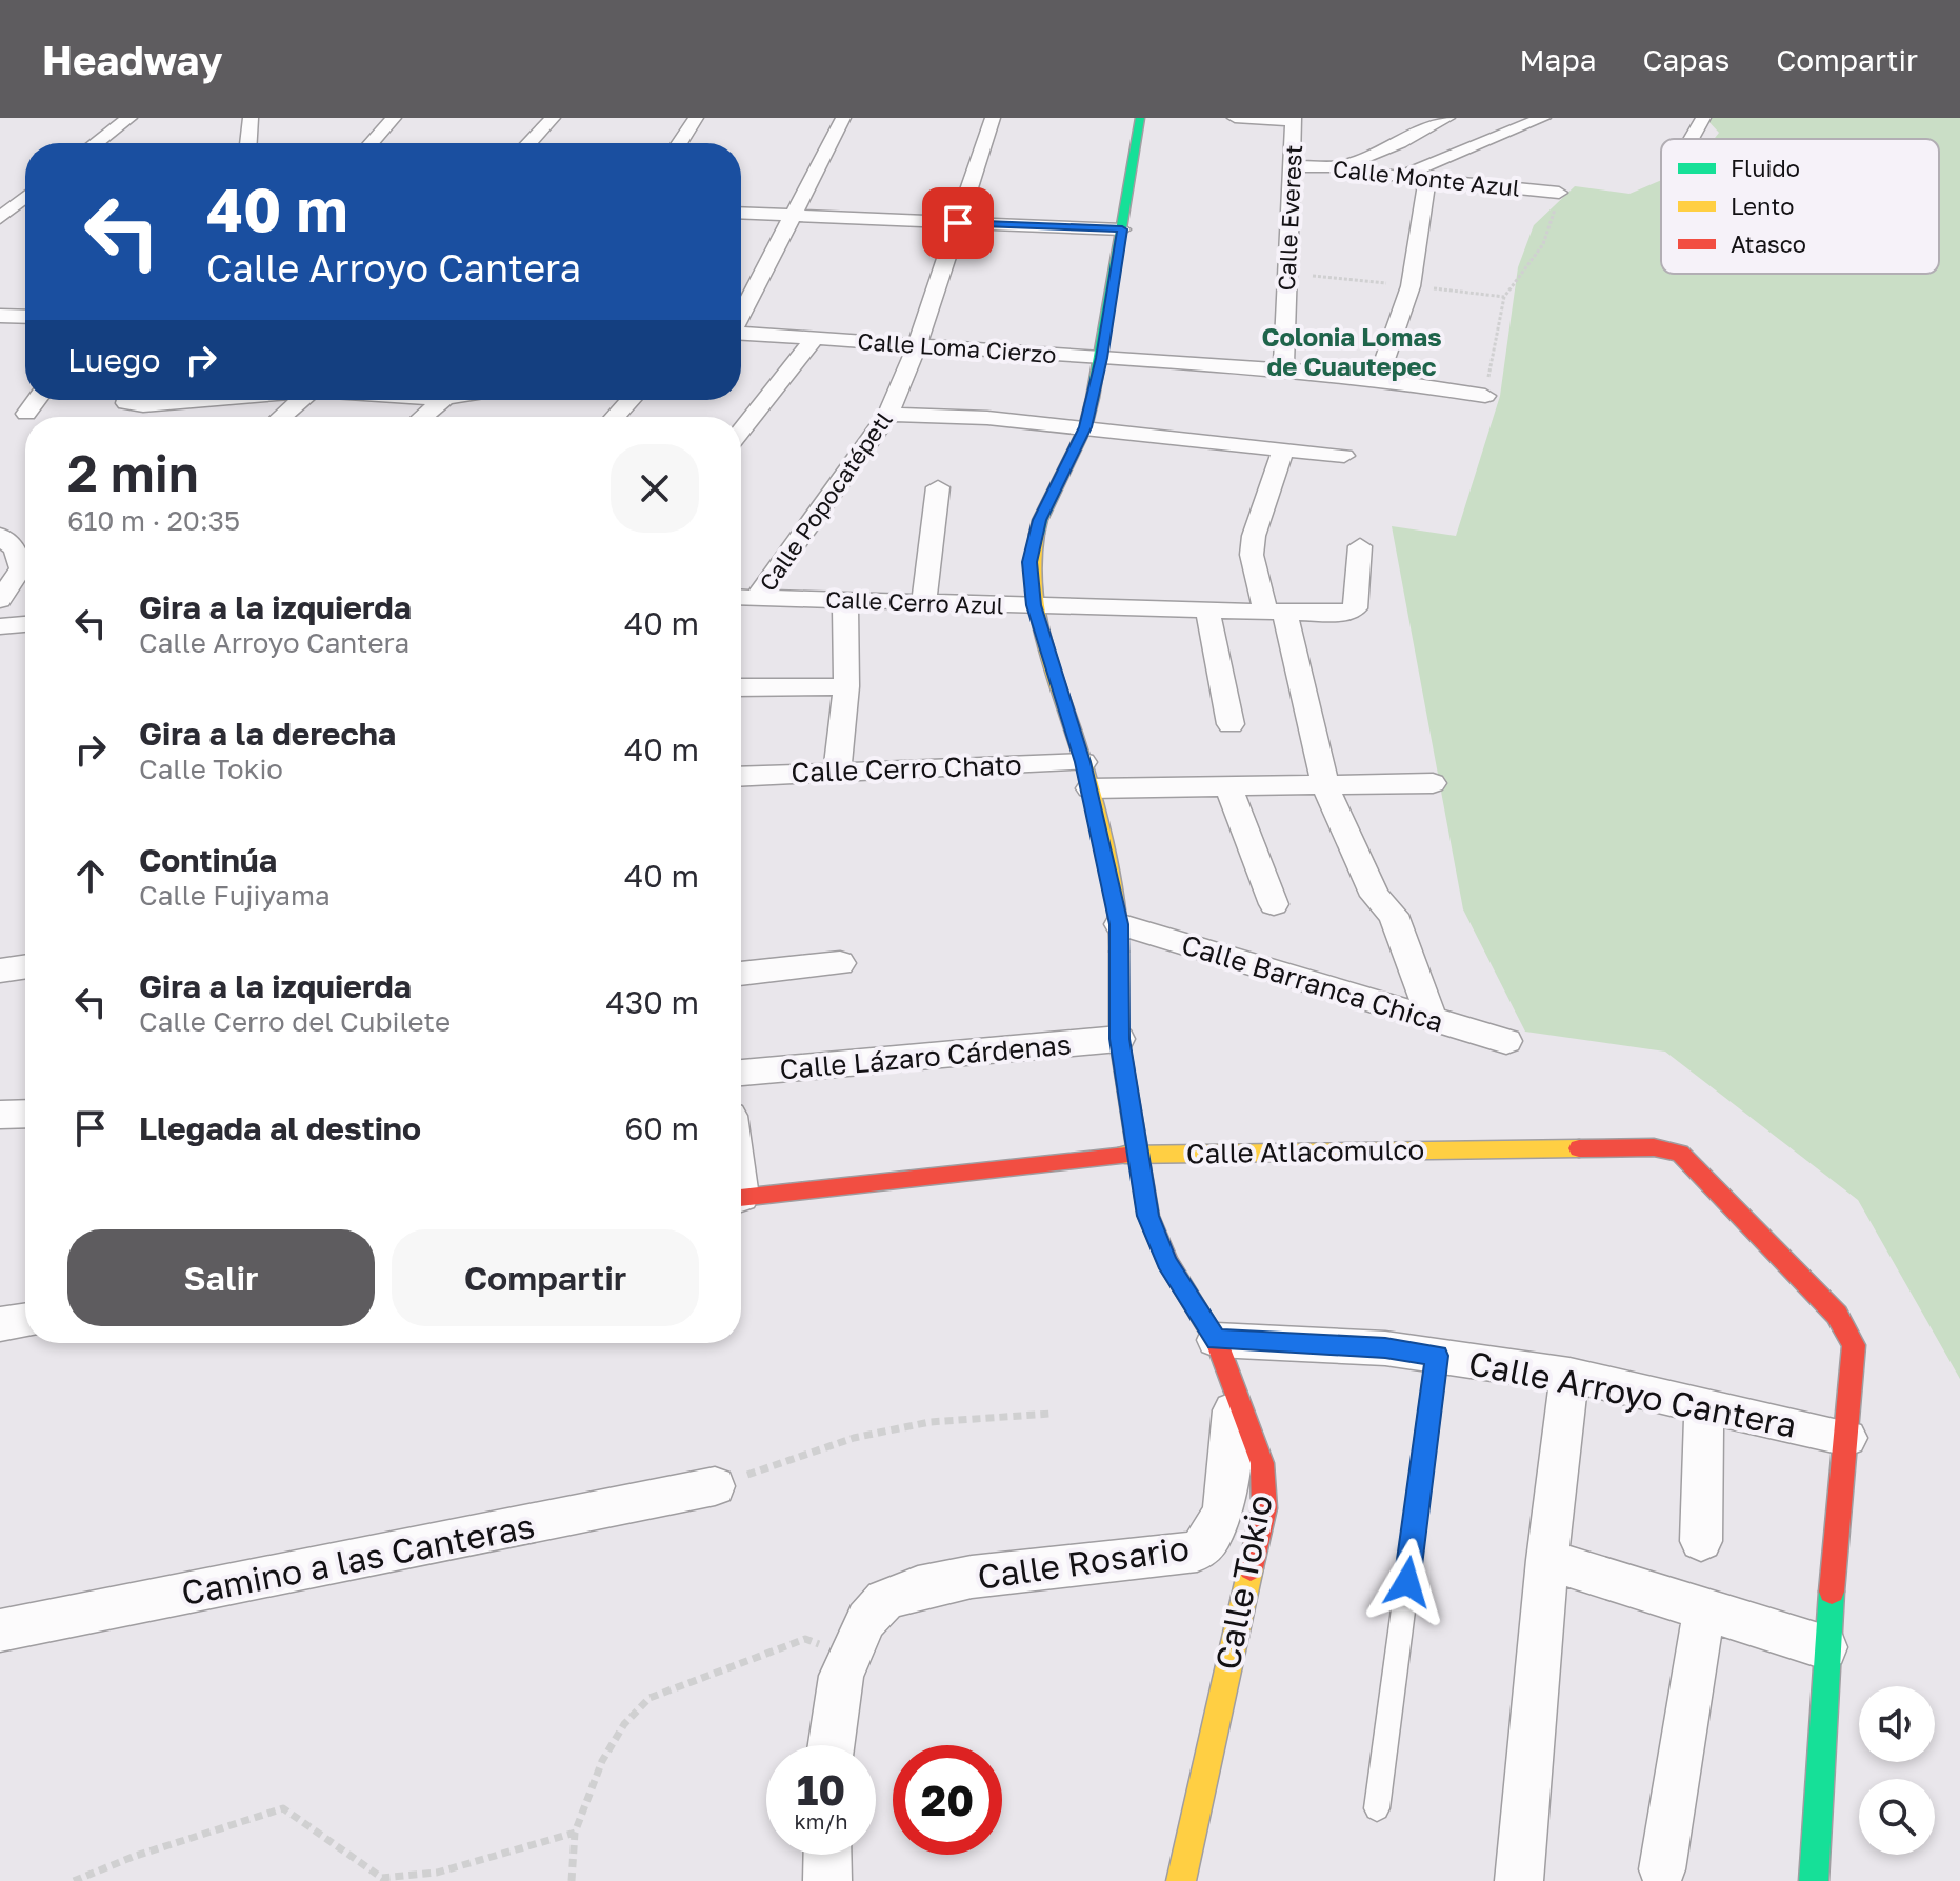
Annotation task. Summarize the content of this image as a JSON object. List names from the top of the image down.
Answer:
{
  "streets": {
    "street": [
      "Calle Monte Azul",
      "Calle Everest",
      "Calle Loma Cierzo",
      "Calle Popocatépetl",
      "Calle Cerro Azul",
      "Calle Cerro Chato",
      "Calle Barranca Chica",
      "Calle Lázaro Cárdenas",
      "Calle Atlacomulco",
      "Calle Arroyo Cantera",
      "Camino a las Canteras",
      "Calle Rosario",
      "Calle Tokio"
    ]
  },
  "crossings": [
    ["Calle Monte Azul", "Calle Everest"],
    ["Calle Everest", "Calle Loma Cierzo"],
    ["Calle Loma Cierzo", "Calle Popocatépetl"],
    ["Calle Loma Cierzo", "Calle Tokio"],
    ["Calle Popocatépetl", "Calle Cerro Azul"],
    ["Calle Cerro Azul", "Calle Tokio"],
    ["Calle Cerro Chato", "Calle Tokio"],
    ["Calle Barranca Chica", "Calle Tokio"],
    ["Calle Lázaro Cárdenas", "Calle Tokio"],
    ["Calle Atlacomulco", "Calle Arroyo Cantera"],
    ["Calle Atlacomulco", "Calle Tokio"],
    ["Calle Arroyo Cantera", "Calle Tokio"],
    ["Calle Rosario", "Calle Tokio"]
  ],
  "districts": ["Colonia Lomas de Cuautepec"],
  "legend": ["Fluido", "Lento", "Atasco"],
  "page": {
    "header": "Headway",
    "nav": ["Mapa", "Capas", "Compartir"],
    "turn": ["40 m", "Calle Arroyo Cantera"],
    "then": "Luego",
    "heading": ["2 min", "610 m · 20:35"],
    "list": [
      {
        "name": "Gira a la izquierda",
        "note": "Calle Arroyo Cantera",
        "value": "40 m"
      },
      {
        "name": "Gira a la derecha",
        "note": "Calle Tokio",
        "value": "40 m"
      },
      {
        "name": "Continúa",
        "note": "Calle Fujiyama",
        "value": "40 m"
      },
      {
        "name": "Gira a la izquierda",
        "note": "Calle Cerro del Cubilete",
        "value": "430 m"
      },
      {
        "name": "Llegada al destino",
        "value": "60 m"
      }
    ],
    "buttons": ["Salir", "Compartir"],
    "speed": "10 km/h",
    "limit": "20"
  }
}
